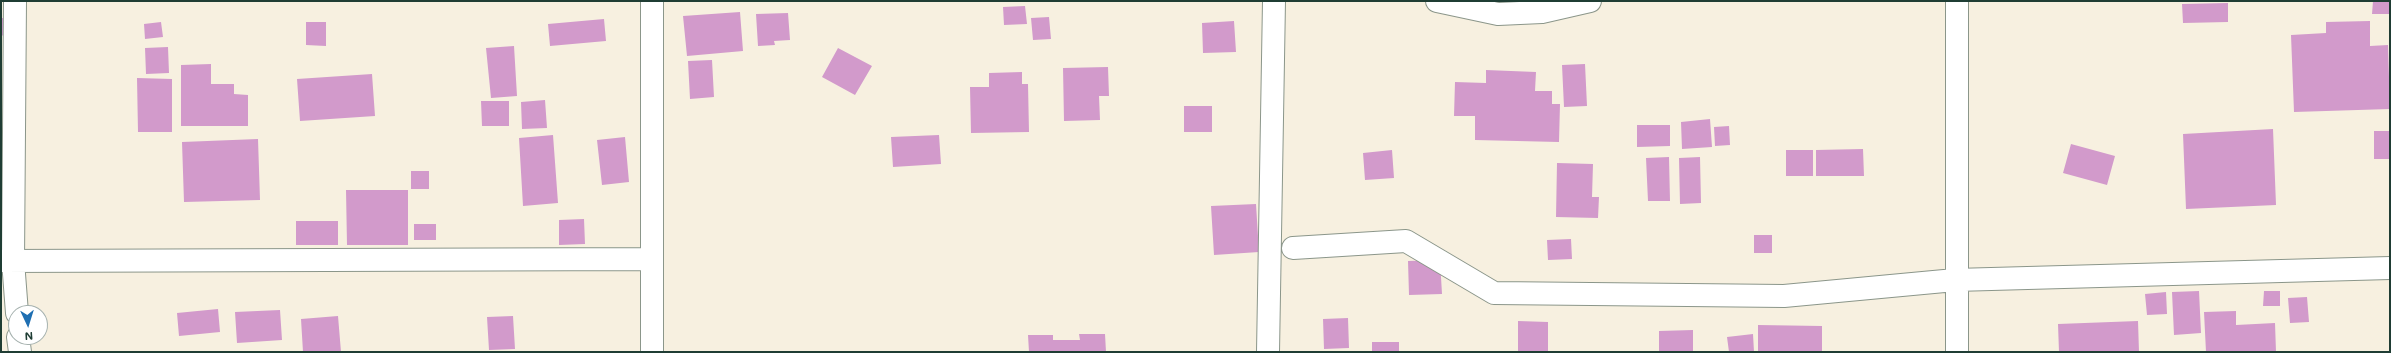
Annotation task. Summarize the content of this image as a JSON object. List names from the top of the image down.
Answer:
{
  "north": "bottom"
}
